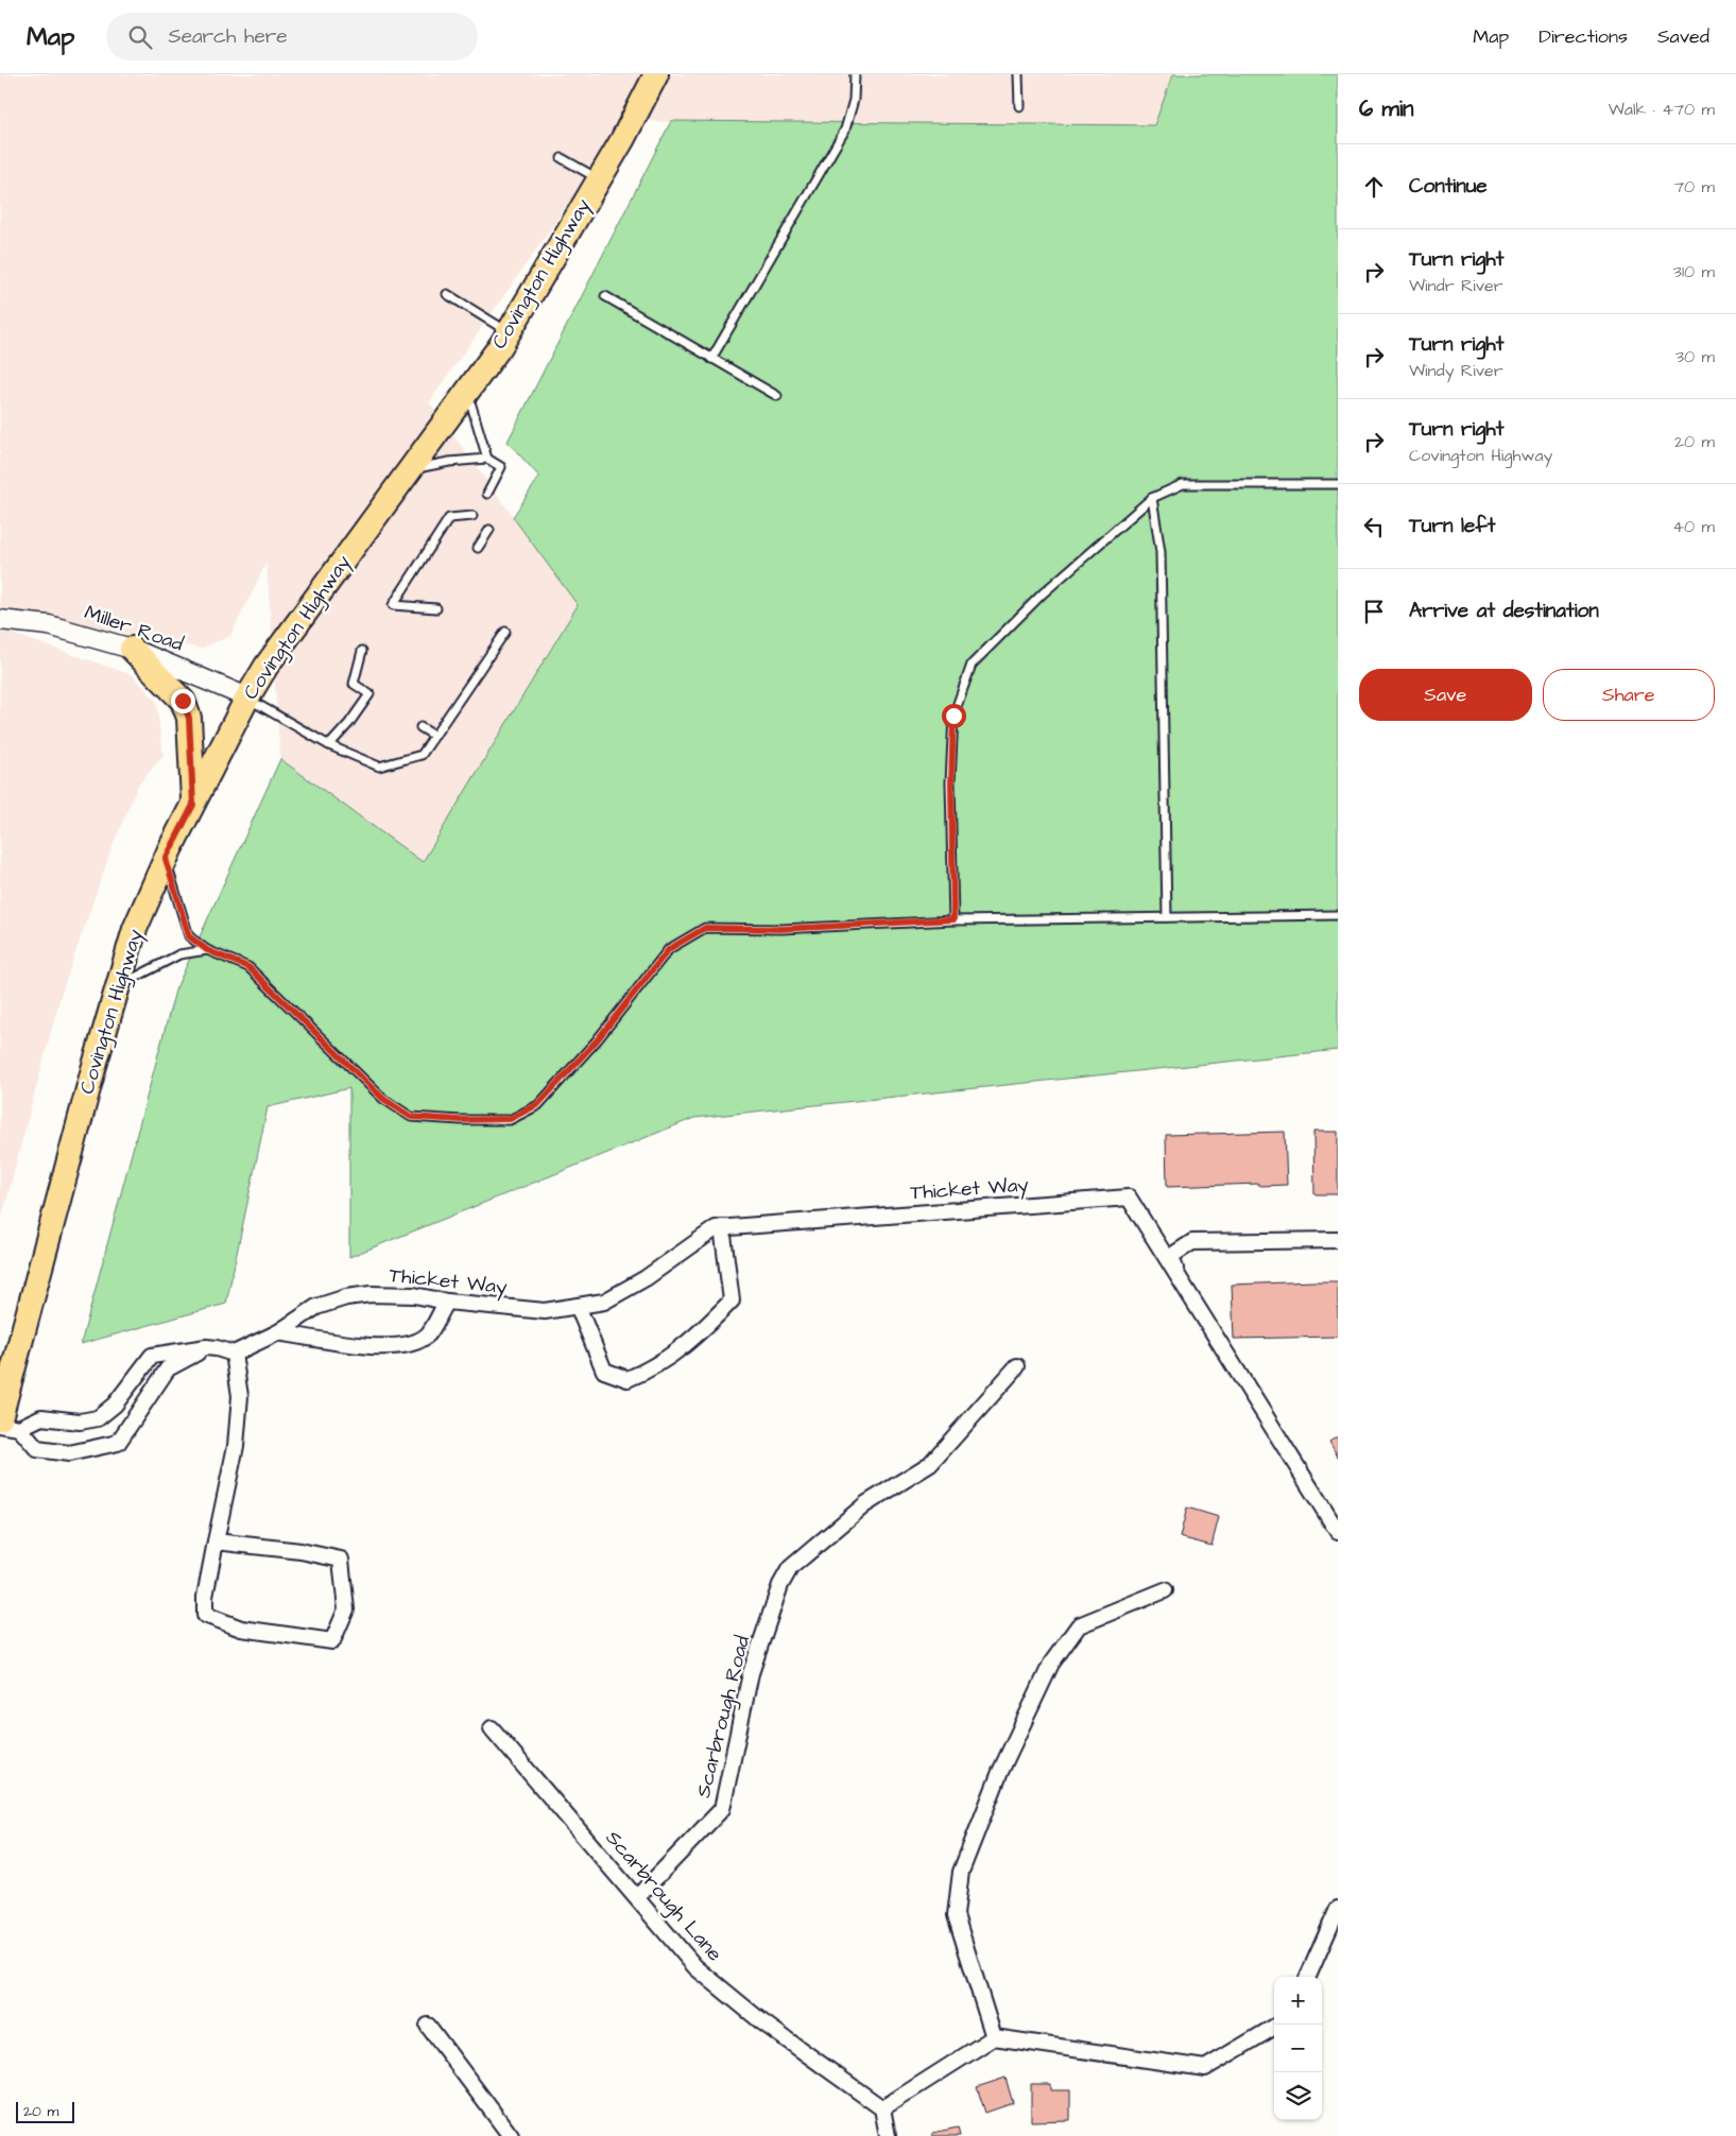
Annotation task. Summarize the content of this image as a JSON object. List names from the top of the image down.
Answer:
{
  "streets": {
    "main road": ["Covington Highway"],
    "street": [
      "Miller Road",
      "Thicket Way",
      "Scarbrough Road",
      "Scarbrough Lane"
    ]
  },
  "crossings": [
    ["Covington Highway", "Miller Road"],
    ["Scarbrough Road", "Scarbrough Lane"]
  ],
  "scale_bar": "20 m",
  "page": {
    "header": "Map",
    "search": "Search here",
    "nav": ["Map", "Directions", "Saved"],
    "heading": ["6 min", "Walk · 470 m"],
    "list": [
      ["Continue", "70 m"],
      ["Turn right", "Windr River", "310 m"],
      ["Turn right", "Windy River", "30 m"],
      ["Turn right", "Covington Highway", "20 m"],
      ["Turn left", "40 m"],
      "Arrive at destination"
    ],
    "buttons": ["Save", "Share"],
    "map_buttons": ["+", "−"],
    "scale": "20 m"
  }
}
